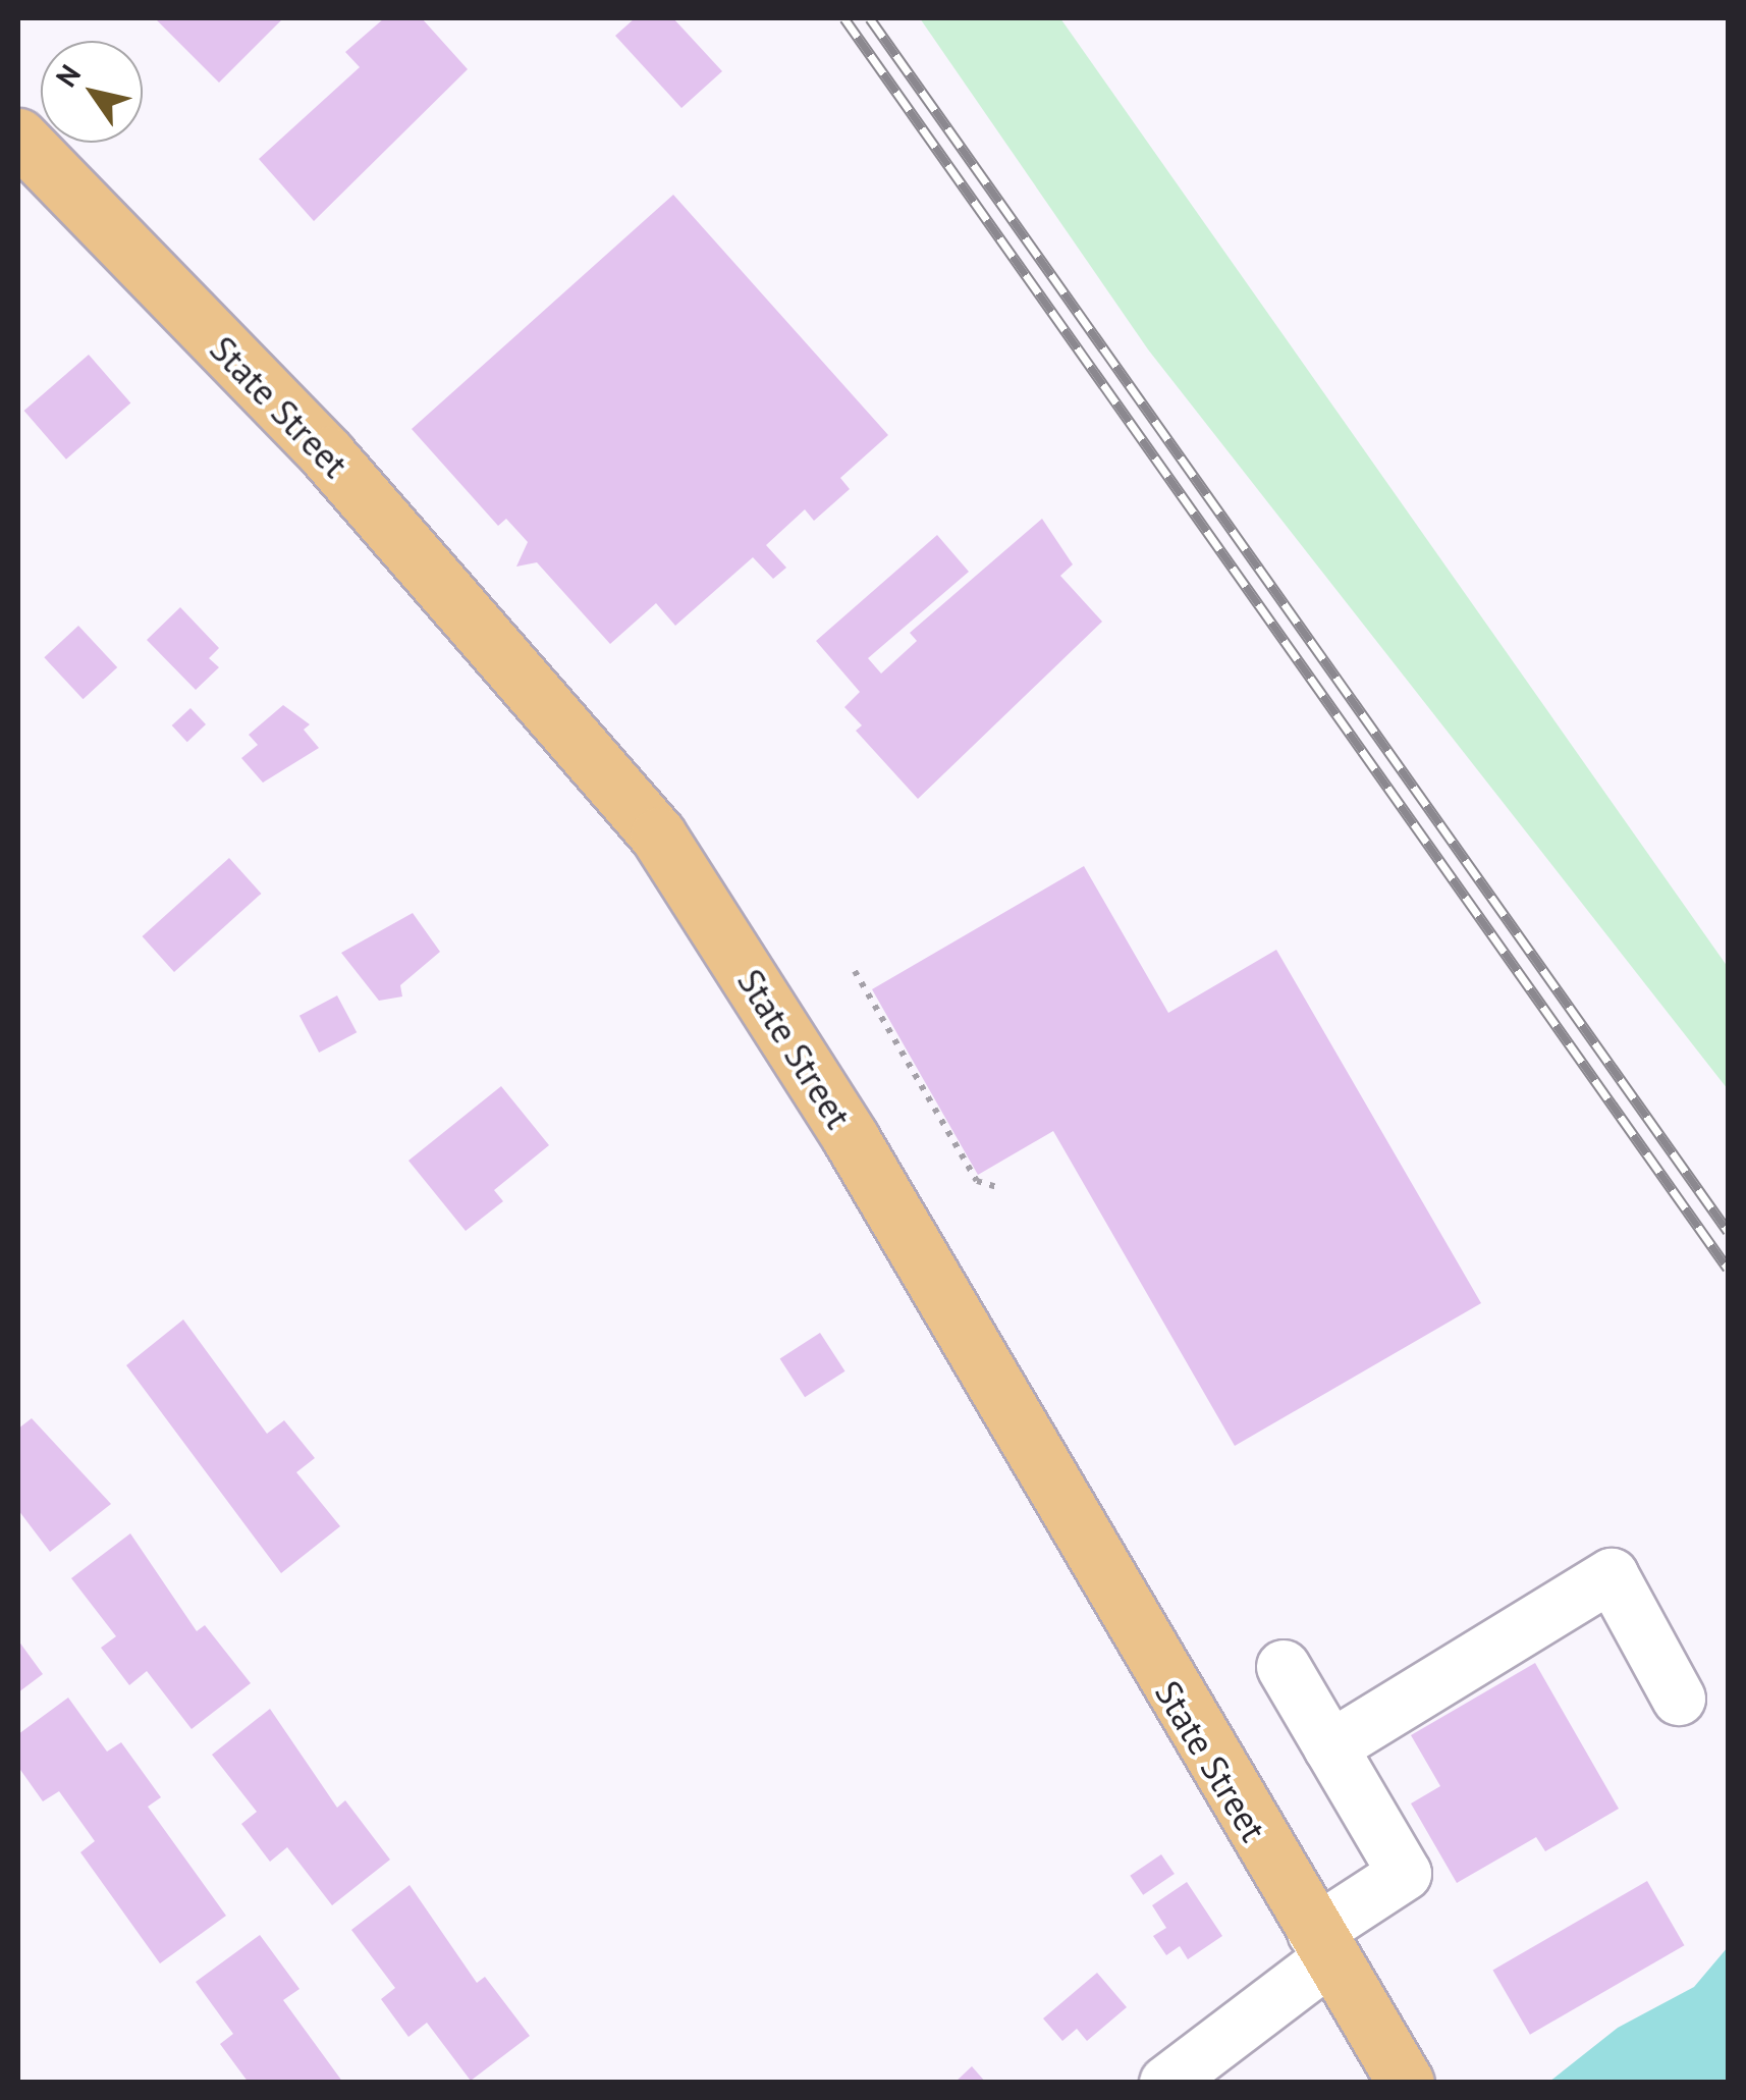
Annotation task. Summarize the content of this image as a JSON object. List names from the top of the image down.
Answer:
{
  "streets": {
    "main road": ["State Street"]
  },
  "north": "top left"
}
